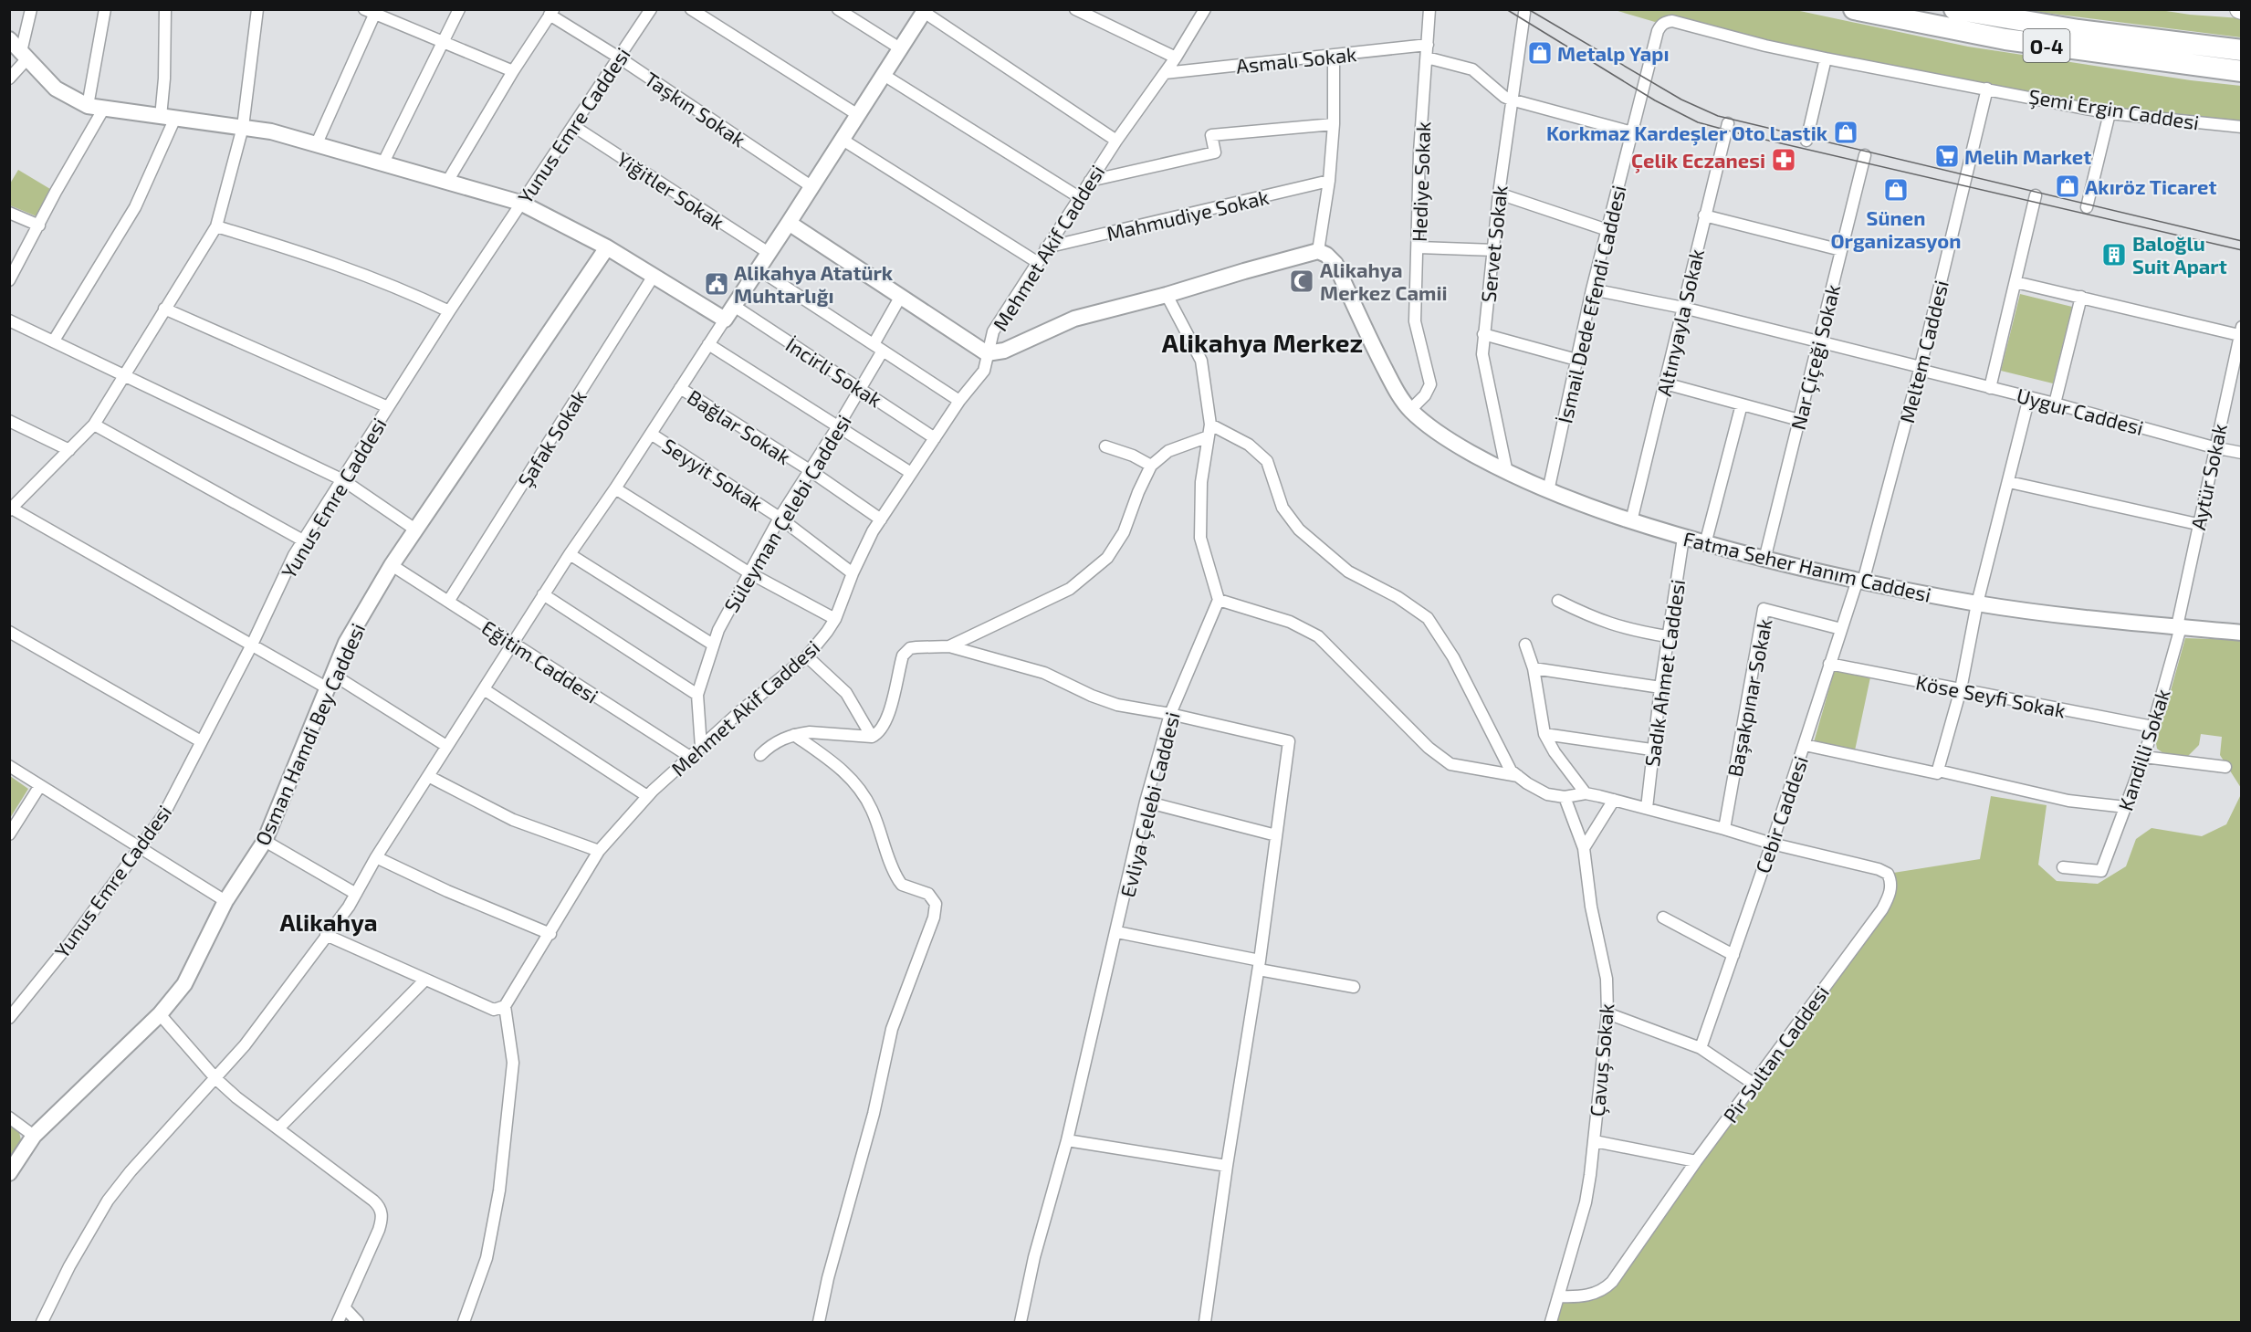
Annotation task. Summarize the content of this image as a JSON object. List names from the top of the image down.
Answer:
{
  "streets": {
    "highway": ["O-4"],
    "street": [
      "Asmalı Sokak",
      "Taşkın Sokak",
      "Şemi Ergin Caddesi",
      "Yunus Emre Caddesi",
      "Hediye Sokak",
      "Yiğitler Sokak",
      "Mahmudiye Sokak",
      "Servet Sokak",
      "Mehmet Akif Caddesi",
      "İsmail Dede Efendi Caddesi",
      "Altınyayla Sokak",
      "Meltem Caddesi",
      "Nar Çiçeği Sokak",
      "İncirli Sokak",
      "Uygur Caddesi",
      "Bağlar Sokak",
      "Şafak Sokak",
      "Seyyit Sokak",
      "Aytür Sokak",
      "Süleyman Çelebi Caddesi",
      "Fatma Seher Hanım Caddesi",
      "Eğitim Caddesi",
      "Sadık Ahmet Caddesi",
      "Köse Seyfi Sokak",
      "Başakpınar Sokak",
      "Osman Hamdi Bey Caddesi",
      "Kandilli Sokak",
      "Evliya Çelebi Caddesi",
      "Cebir Caddesi",
      "Pir Sultan Caddesi",
      "Çavuş Sokak"
    ]
  },
  "crossings": [
    ["Asmalı Sokak", "Hediye Sokak"],
    ["Asmalı Sokak", "Mehmet Akif Caddesi"],
    ["Taşkın Sokak", "Yunus Emre Caddesi"],
    ["Şemi Ergin Caddesi", "İsmail Dede Efendi Caddesi"],
    ["Şemi Ergin Caddesi", "Meltem Caddesi"],
    ["Yunus Emre Caddesi", "Yiğitler Sokak"],
    ["Hediye Sokak", "Fatma Seher Hanım Caddesi"],
    ["Mahmudiye Sokak", "Mehmet Akif Caddesi"],
    ["Servet Sokak", "Fatma Seher Hanım Caddesi"],
    ["Mehmet Akif Caddesi", "İncirli Sokak"],
    ["Mehmet Akif Caddesi", "Bağlar Sokak"],
    ["Mehmet Akif Caddesi", "Seyyit Sokak"],
    ["Mehmet Akif Caddesi", "Süleyman Çelebi Caddesi"],
    ["Mehmet Akif Caddesi", "Eğitim Caddesi"],
    ["İsmail Dede Efendi Caddesi", "Uygur Caddesi"],
    ["İsmail Dede Efendi Caddesi", "Fatma Seher Hanım Caddesi"],
    ["Altınyayla Sokak", "Uygur Caddesi"],
    ["Altınyayla Sokak", "Fatma Seher Hanım Caddesi"],
    ["Meltem Caddesi", "Uygur Caddesi"],
    ["Meltem Caddesi", "Fatma Seher Hanım Caddesi"],
    ["Meltem Caddesi", "Cebir Caddesi"],
    ["Nar Çiçeği Sokak", "Uygur Caddesi"],
    ["Nar Çiçeği Sokak", "Fatma Seher Hanım Caddesi"],
    ["İncirli Sokak", "Süleyman Çelebi Caddesi"],
    ["Uygur Caddesi", "Aytür Sokak"],
    ["Bağlar Sokak", "Süleyman Çelebi Caddesi"],
    ["Şafak Sokak", "Eğitim Caddesi"],
    ["Seyyit Sokak", "Süleyman Çelebi Caddesi"],
    ["Aytür Sokak", "Fatma Seher Hanım Caddesi"],
    ["Aytür Sokak", "Kandilli Sokak"],
    ["Fatma Seher Hanım Caddesi", "Sadık Ahmet Caddesi"],
    ["Fatma Seher Hanım Caddesi", "Kandilli Sokak"],
    ["Fatma Seher Hanım Caddesi", "Cebir Caddesi"],
    ["Eğitim Caddesi", "Osman Hamdi Bey Caddesi"],
    ["Köse Seyfi Sokak", "Kandilli Sokak"],
    ["Köse Seyfi Sokak", "Cebir Caddesi"],
    ["Başakpınar Sokak", "Cebir Caddesi"],
    ["Cebir Caddesi", "Pir Sultan Caddesi"],
    ["Pir Sultan Caddesi", "Çavuş Sokak"]
  ],
  "districts": ["Alikahya Merkez", "Alikahya"],
  "places": {
    "shop": [
      "Metalp Yapı",
      "Korkmaz Kardeşler Oto Lastik",
      "Akıröz Ticaret",
      "Sünen Organizasyon"
    ],
    "supermarket": ["Melih Market"],
    "pharmacy": ["Çelik Eczanesi"],
    "building": ["Baloğlu Suit Apart"],
    "mosque": ["Alikahya Merkez Camii"],
    "public building": ["Alikahya Atatürk Muhtarlığı"]
  }
}
